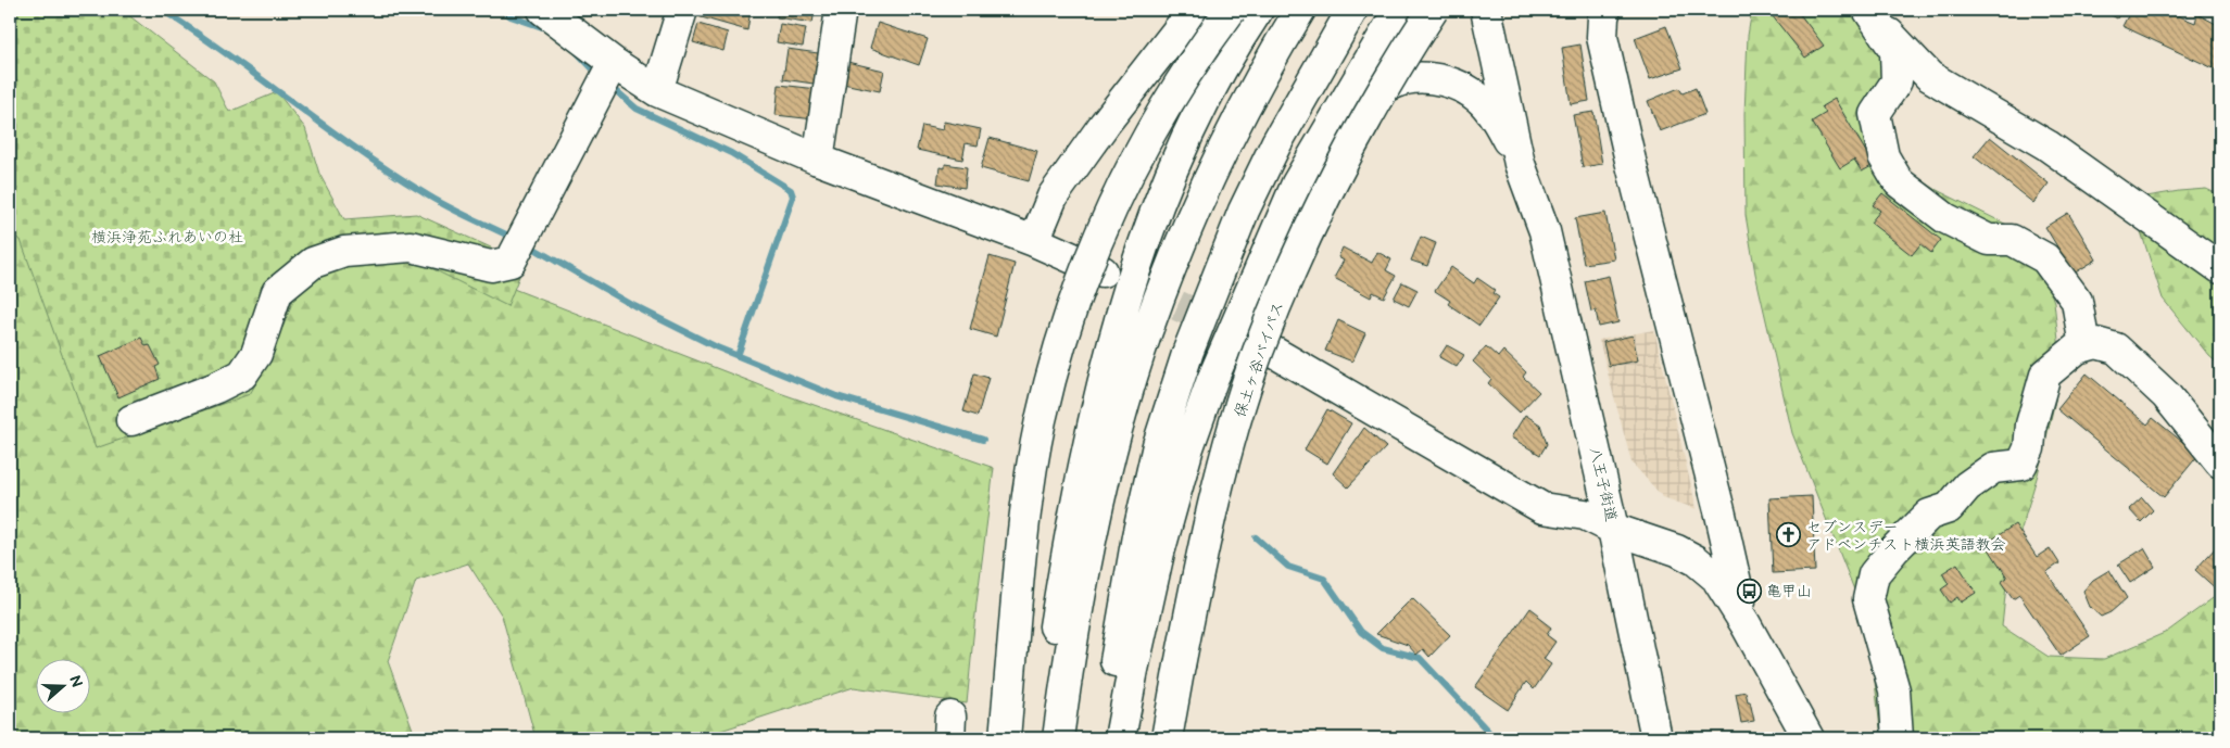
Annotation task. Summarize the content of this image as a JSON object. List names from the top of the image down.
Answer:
{
  "streets": {
    "main road": ["保土ヶ谷バイパス", "八王子街道"]
  },
  "parks": ["横浜浄苑ふれあいの杜"],
  "places": {
    "church": ["セブンスデー アドベンチスト横浜英語教会"],
    "bus stop": ["亀甲山"]
  },
  "north": "right"
}
